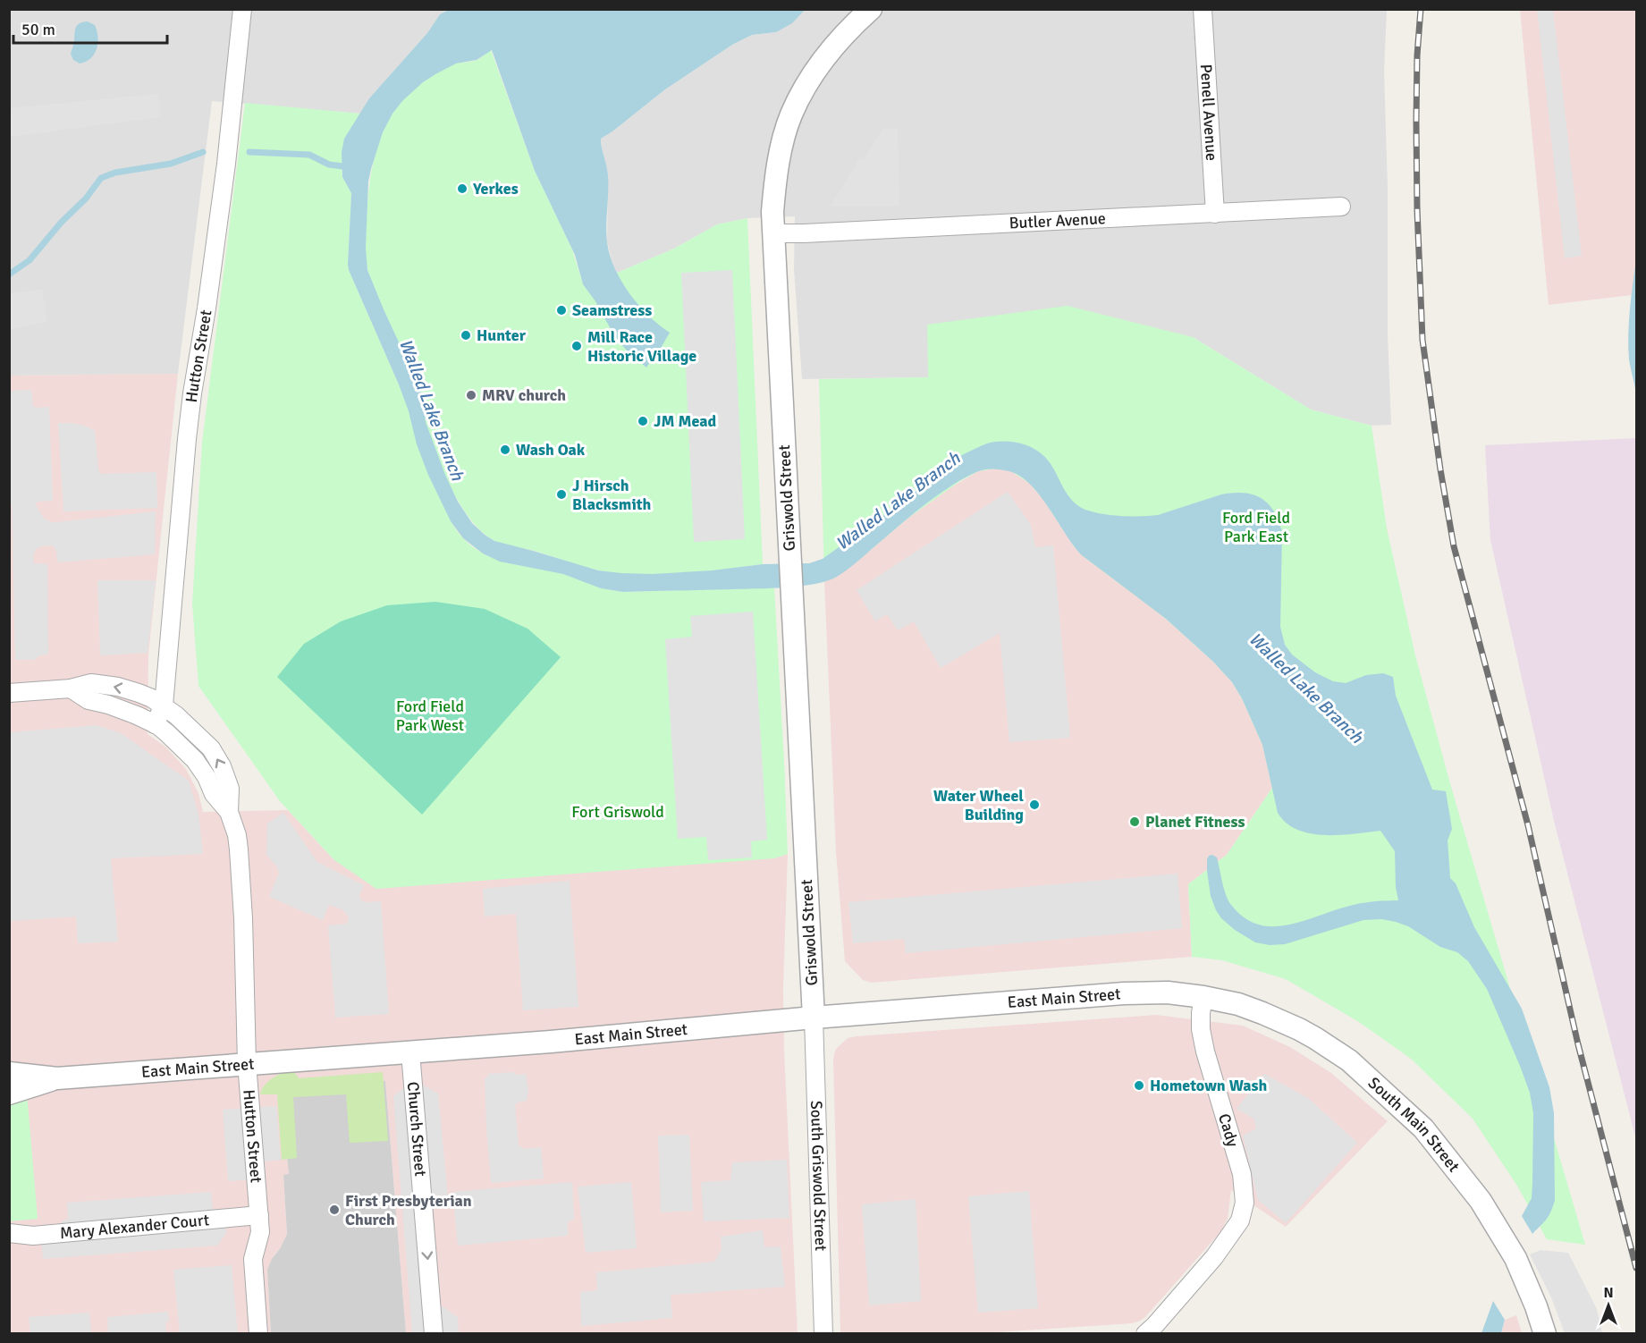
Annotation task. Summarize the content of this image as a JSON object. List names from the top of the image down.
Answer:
{
  "streets": {
    "street": [
      "Penell Avenue",
      "Butler Avenue",
      "Hutton Street",
      "Griswold Street",
      "East Main Street",
      "South Main Street",
      "Church Street",
      "Cady",
      "South Griswold Street",
      "Mary Alexander Court"
    ]
  },
  "crossings": [
    ["Penell Avenue", "Butler Avenue"],
    ["Butler Avenue", "Griswold Street"],
    ["Hutton Street", "East Main Street"],
    ["Hutton Street", "Mary Alexander Court"],
    ["Griswold Street", "East Main Street"],
    ["Griswold Street", "South Griswold Street"],
    ["East Main Street", "South Main Street"],
    ["East Main Street", "Church Street"],
    ["East Main Street", "Cady"],
    ["East Main Street", "South Griswold Street"],
    ["South Main Street", "Cady"]
  ],
  "one_way": ["Church Street"],
  "water": ["Walled Lake Branch"],
  "parks": ["Ford Field Park East", "Ford Field Park West", "Fort Griswold"],
  "places": [
    "Yerkes",
    "Seamstress",
    "Hunter",
    "Mill Race Historic Village",
    "MRV church",
    "JM Mead",
    "Wash Oak",
    "J Hirsch Blacksmith",
    "Water Wheel Building",
    "Planet Fitness",
    "Hometown Wash",
    "First Presbyterian Church"
  ],
  "scale_bar": "50 m",
  "north": "top"
}
